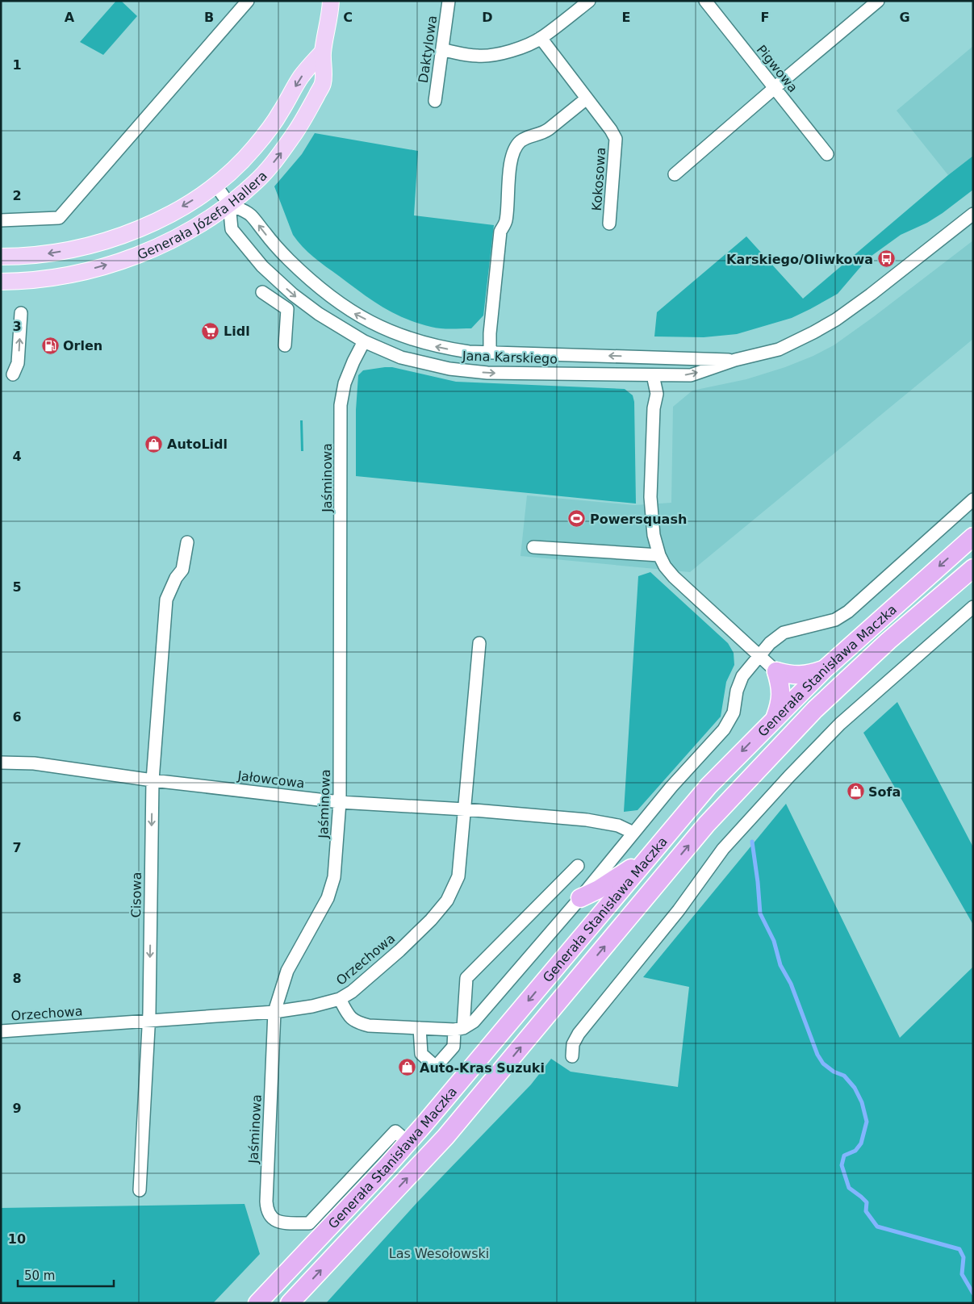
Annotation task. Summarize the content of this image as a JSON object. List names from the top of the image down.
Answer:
{
  "streets": {
    "highway": ["Generała Stanisława Maczka"],
    "main road": ["Generała Józefa Hallera"],
    "street": [
      "Daktylowa",
      "Pigwowa",
      "Kokosowa",
      "Jana Karskiego",
      "Jaśminowa",
      "Jałowcowa",
      "Cisowa",
      "Orzechowa"
    ]
  },
  "crossings": [
    ["Generała Józefa Hallera", "Jana Karskiego"],
    ["Jana Karskiego", "Jaśminowa"],
    ["Jaśminowa", "Generała Stanisława Maczka"],
    ["Jaśminowa", "Jałowcowa"],
    ["Jaśminowa", "Orzechowa"],
    ["Jałowcowa", "Cisowa"],
    ["Jałowcowa", "Orzechowa"],
    ["Cisowa", "Orzechowa"]
  ],
  "one_way": ["Cisowa"],
  "parks": ["Las Wesołowski"],
  "places": {
    "bus stop": ["Karskiego/Oliwkowa"],
    "supermarket": ["Lidl"],
    "fuel station": ["Orlen"],
    "shop": ["AutoLidl", "Sofa", "Auto-Kras Suzuki"],
    "sports": ["Powersquash"]
  },
  "scale_bar": "50 m",
  "grid": {
    "columns": [
      "A",
      "B",
      "C",
      "D",
      "E",
      "F",
      "G"
    ],
    "rows": [
      "1",
      "2",
      "3",
      "4",
      "5",
      "6",
      "7",
      "8",
      "9",
      "10"
    ]
  }
}
